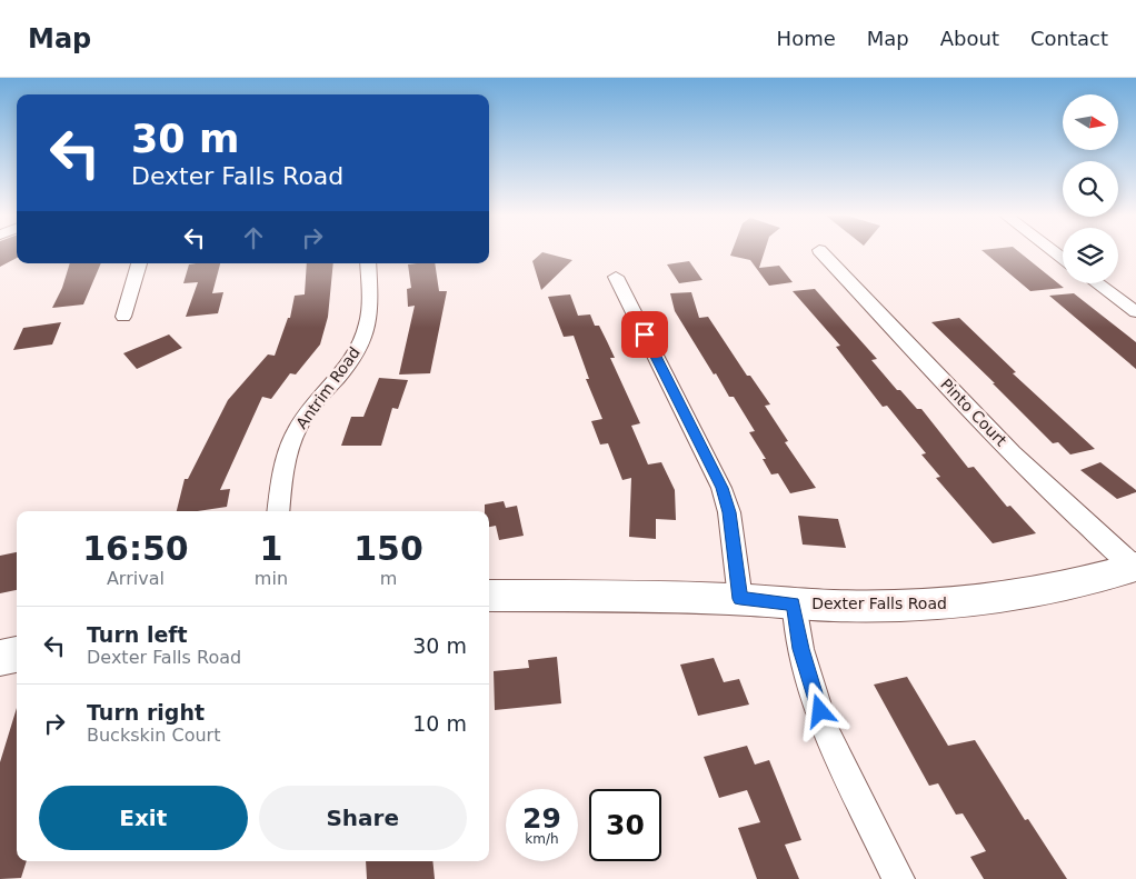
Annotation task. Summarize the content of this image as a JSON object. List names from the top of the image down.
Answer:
{
  "streets": {
    "street": ["Antrim Road", "Pinto Court", "Dexter Falls Road"]
  },
  "crossings": [
    ["Pinto Court", "Dexter Falls Road"]
  ],
  "north": "right",
  "page": {
    "header": "Map",
    "nav": [
      "Home",
      "Map",
      "About",
      "Contact"
    ],
    "turn": ["30 m", "Dexter Falls Road"],
    "eta": [
      "16:50",
      "Arrival",
      "1",
      "min",
      "150",
      "m"
    ],
    "list": [
      {
        "name": "Turn left",
        "note": "Dexter Falls Road",
        "value": "30 m"
      },
      {
        "name": "Turn right",
        "note": "Buckskin Court",
        "value": "10 m"
      }
    ],
    "buttons": ["Exit", "Share"],
    "speed": "29 km/h",
    "limit": "30"
  }
}
